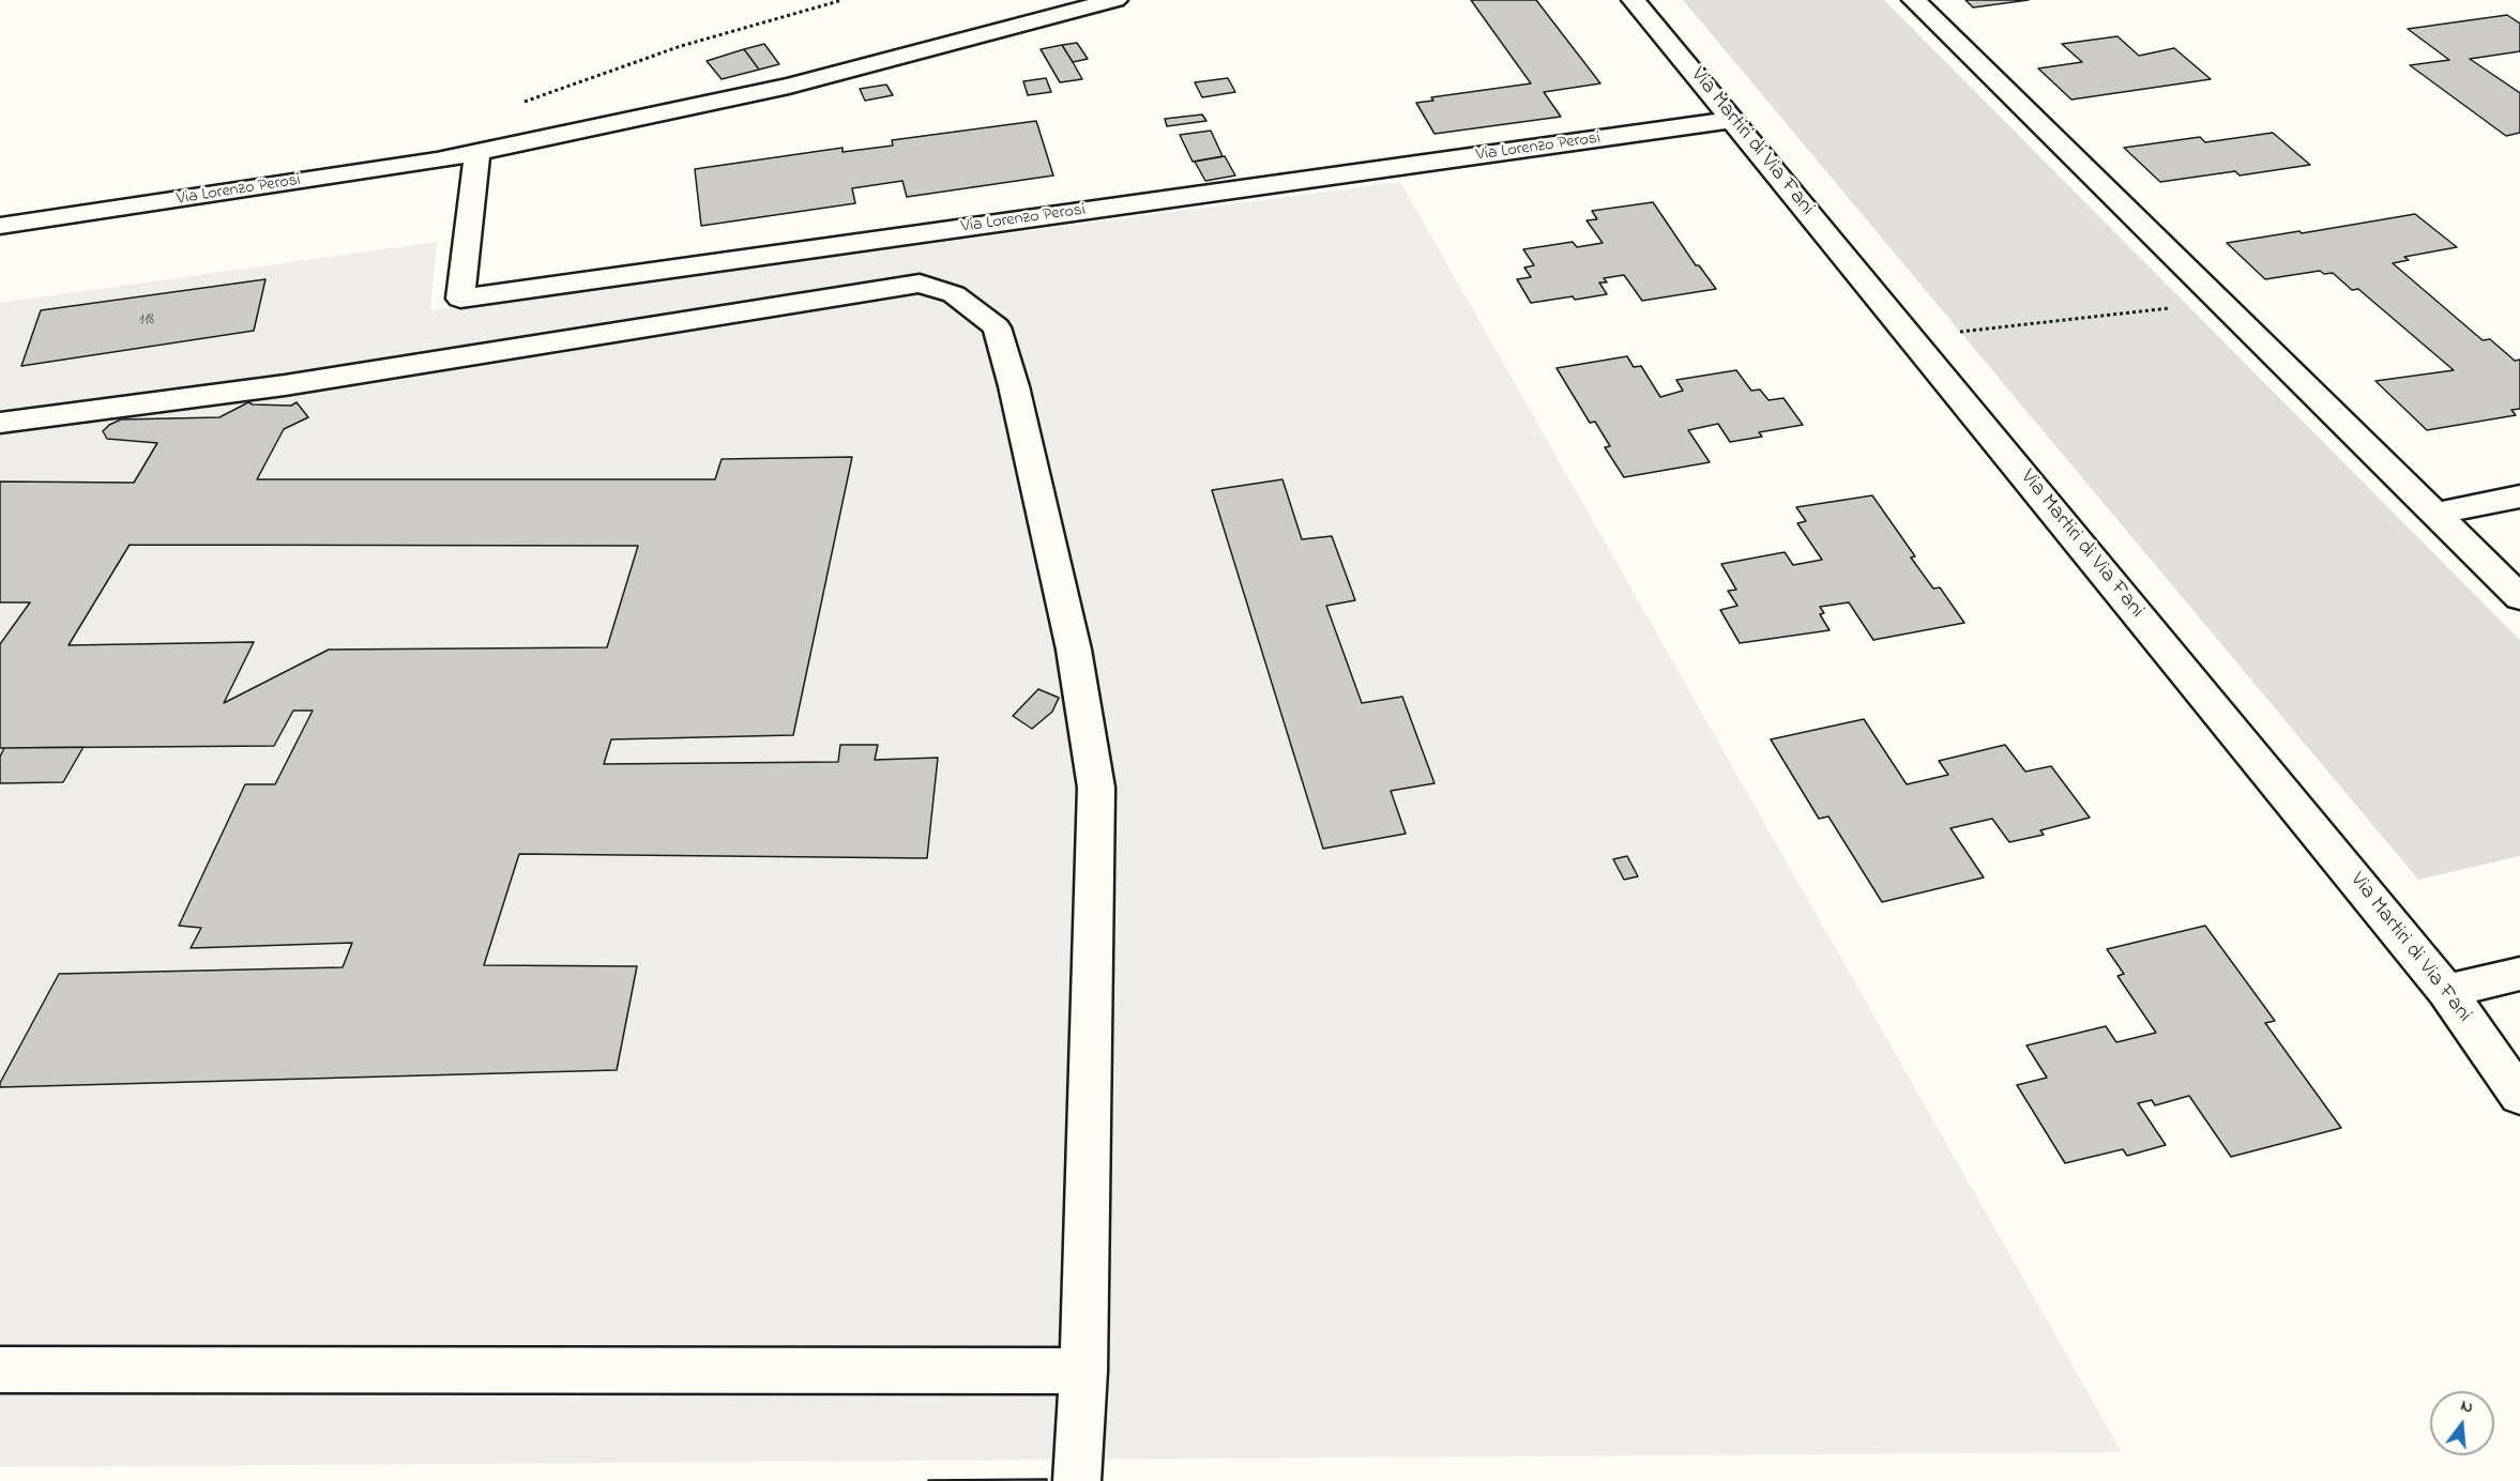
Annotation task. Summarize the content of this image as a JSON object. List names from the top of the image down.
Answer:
{
  "streets": {
    "street": ["Via Martiri di Via Fani", "Via Lorenzo Perosi"]
  },
  "crossings": [
    ["Via Martiri di Via Fani", "Via Lorenzo Perosi"]
  ],
  "house_numbers": ["118"],
  "north": "top"
}
